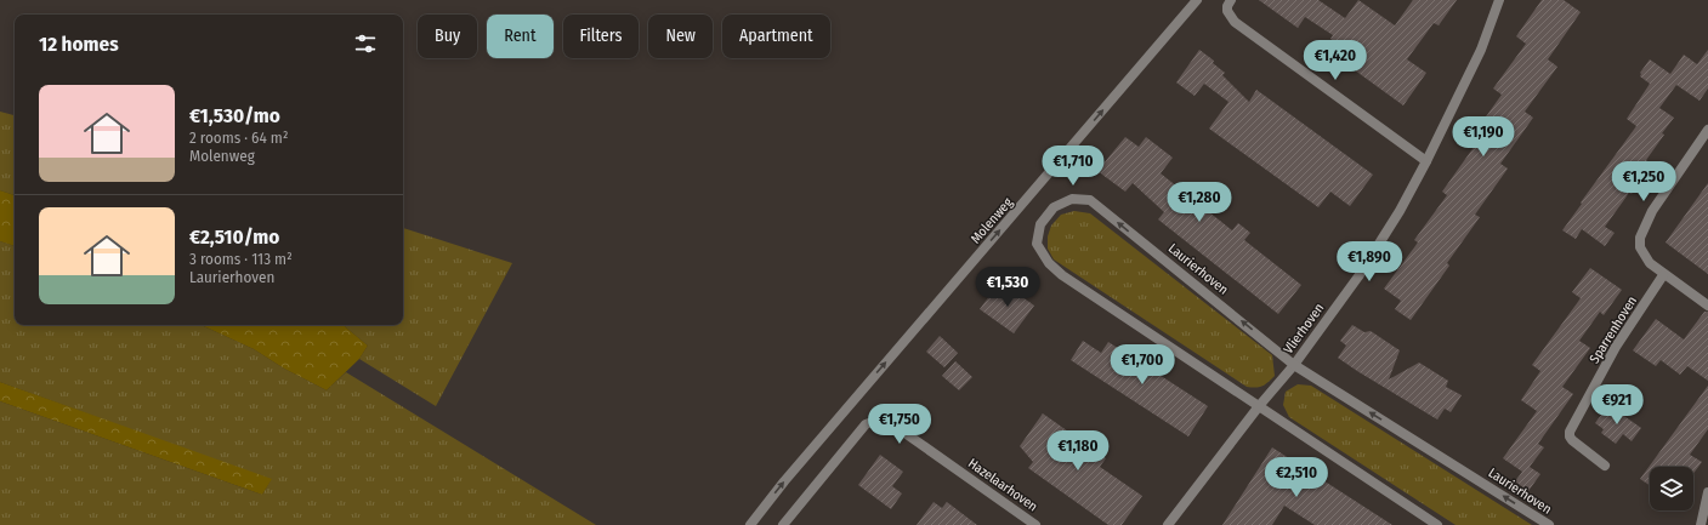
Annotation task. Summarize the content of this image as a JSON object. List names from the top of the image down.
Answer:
{
  "streets": {
    "street": [
      "Molenweg",
      "Laurierhoven",
      "Vlierhoven",
      "Sparrenhoven",
      "Hazelaarhoven"
    ]
  },
  "crossings": [
    ["Laurierhoven", "Vlierhoven"]
  ],
  "one_way": ["Molenweg"],
  "page": {
    "chip": [
      "Buy",
      "Rent",
      "Filters",
      "New",
      "Apartment"
    ],
    "heading": "12 homes",
    "price": [
      "€1,420",
      "€1,190",
      "€1,710",
      "€1,250",
      "€1,280",
      "€1,890",
      "€1,530",
      "€1,700",
      "€921",
      "€1,750",
      "€1,180",
      "€2,510"
    ],
    "list": [
      {
        "name": "€1,530/mo",
        "note": "2 rooms · 64 m² · Molenweg"
      },
      {
        "name": "€2,510/mo",
        "note": "3 rooms · 113 m² · Laurierhoven"
      }
    ]
  }
}
